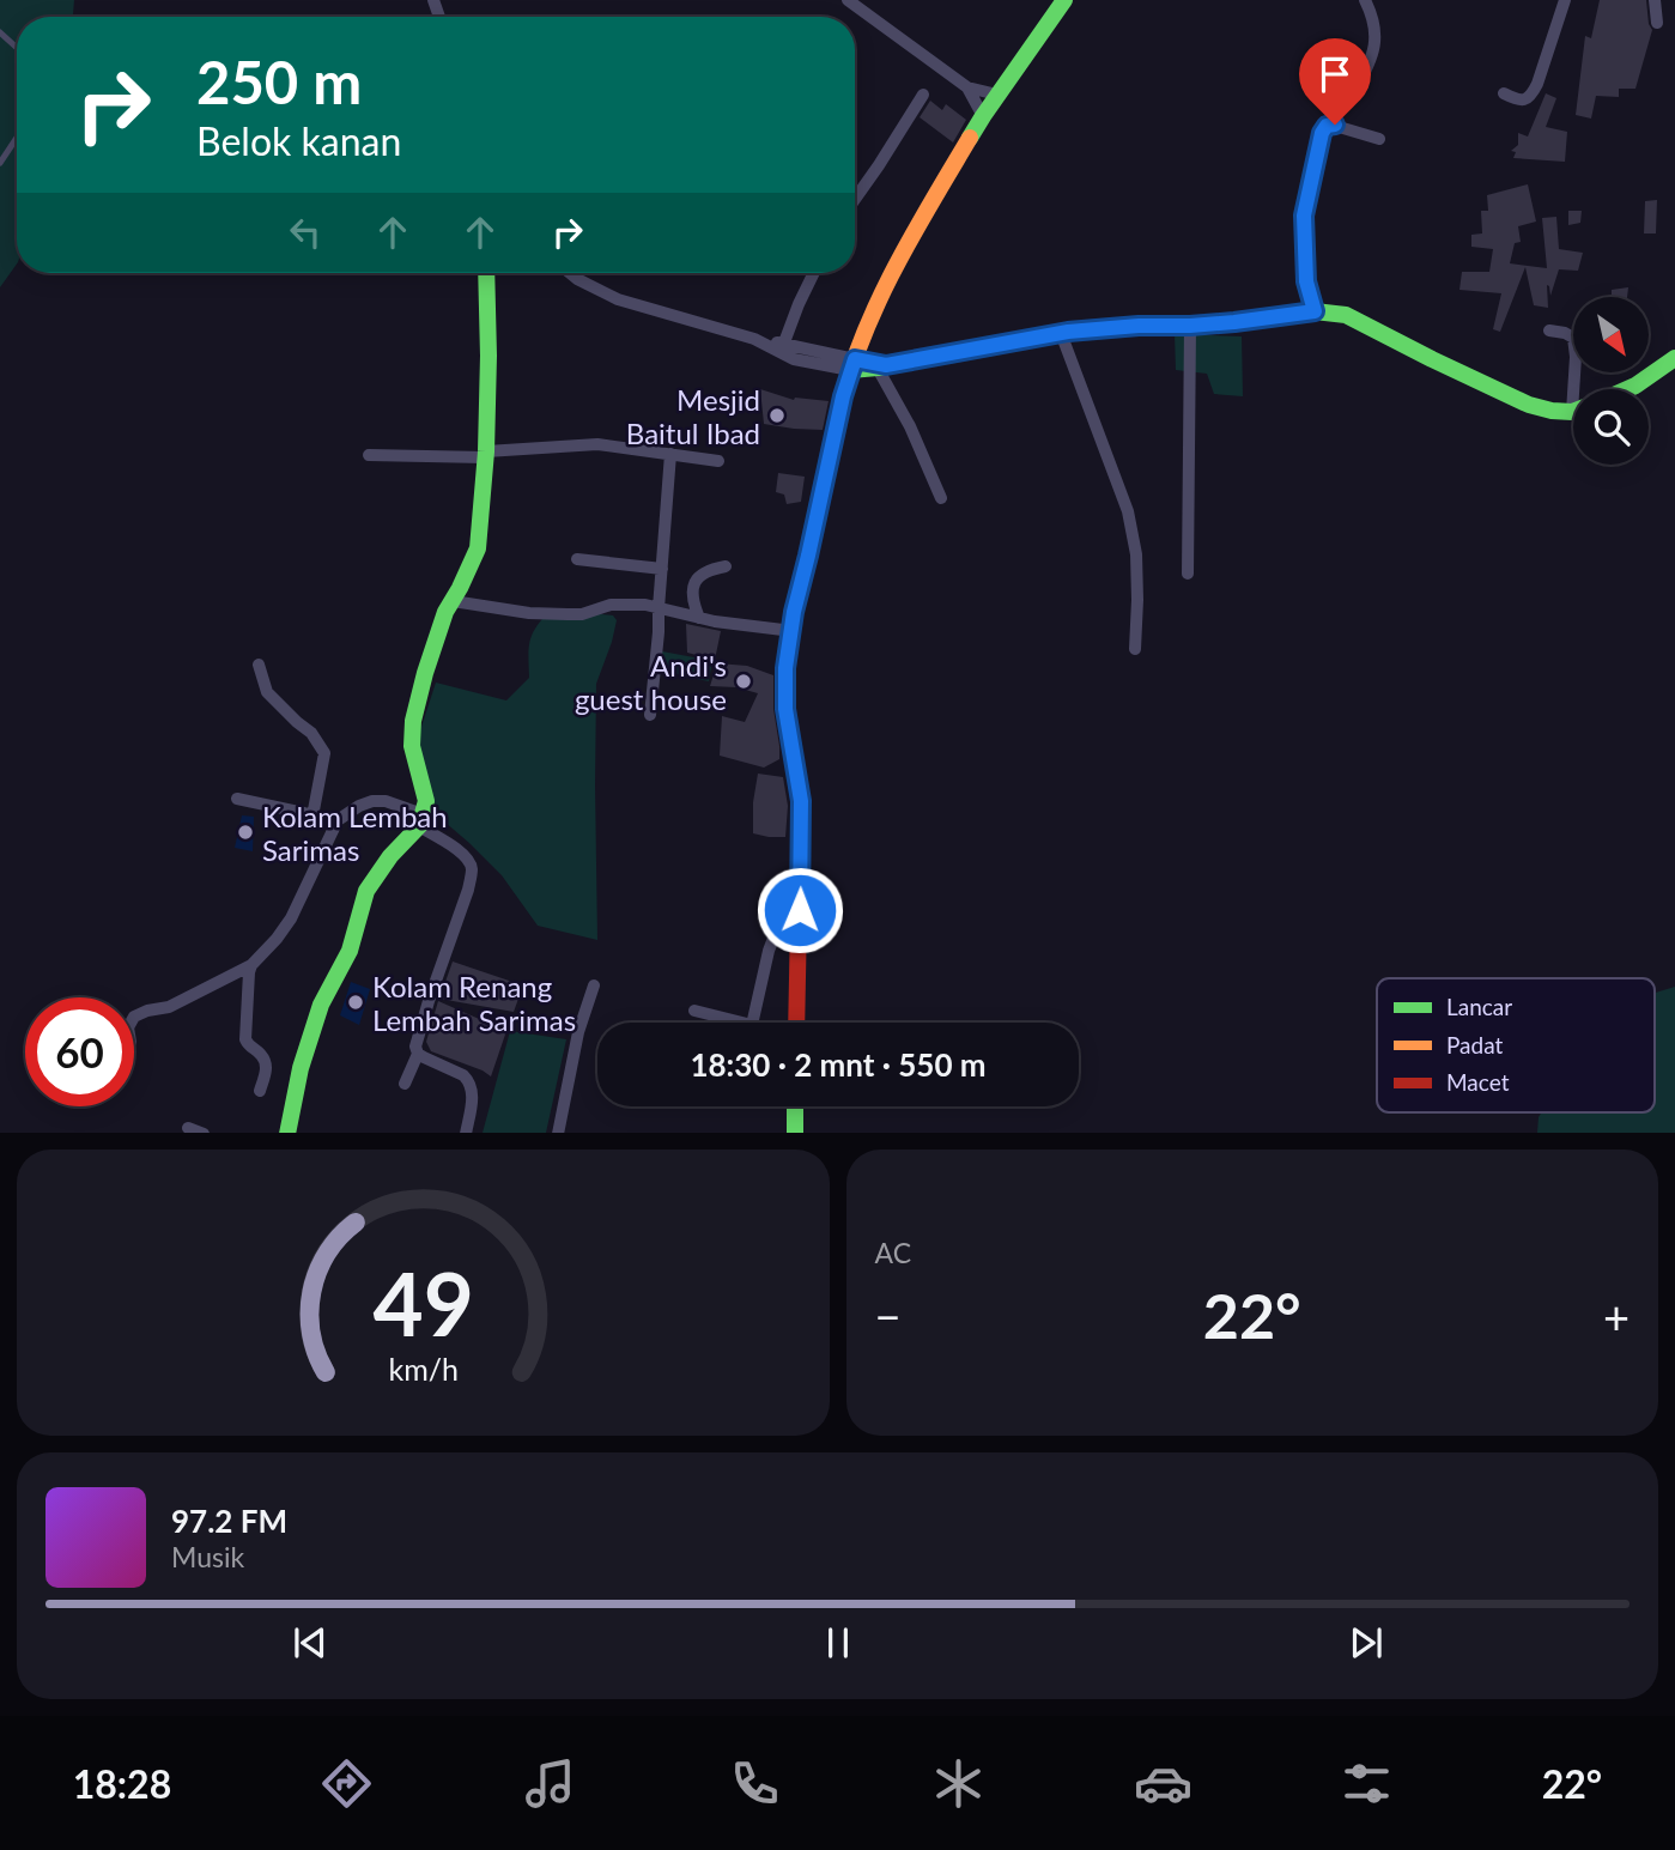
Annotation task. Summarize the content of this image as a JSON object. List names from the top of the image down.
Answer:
{
  "places": [
    "Mesjid Baitul Ibad",
    "Andi's guest house",
    "Kolam Lembah Sarimas",
    "Kolam Renang Lembah Sarimas"
  ],
  "legend": ["Lancar", "Padat", "Macet"],
  "north": "bottom right",
  "page": {
    "turn": ["250 m", "Belok kanan"],
    "limit": "60",
    "trip": "18:30 · 2 mnt · 550 m",
    "tile": "AC",
    "heat": ["−", "22°", "+"],
    "song": ["97.2 FM", "Musik"],
    "tabs": ["18:28", "22°"],
    "gauge": ["49", "km/h"]
  }
}
